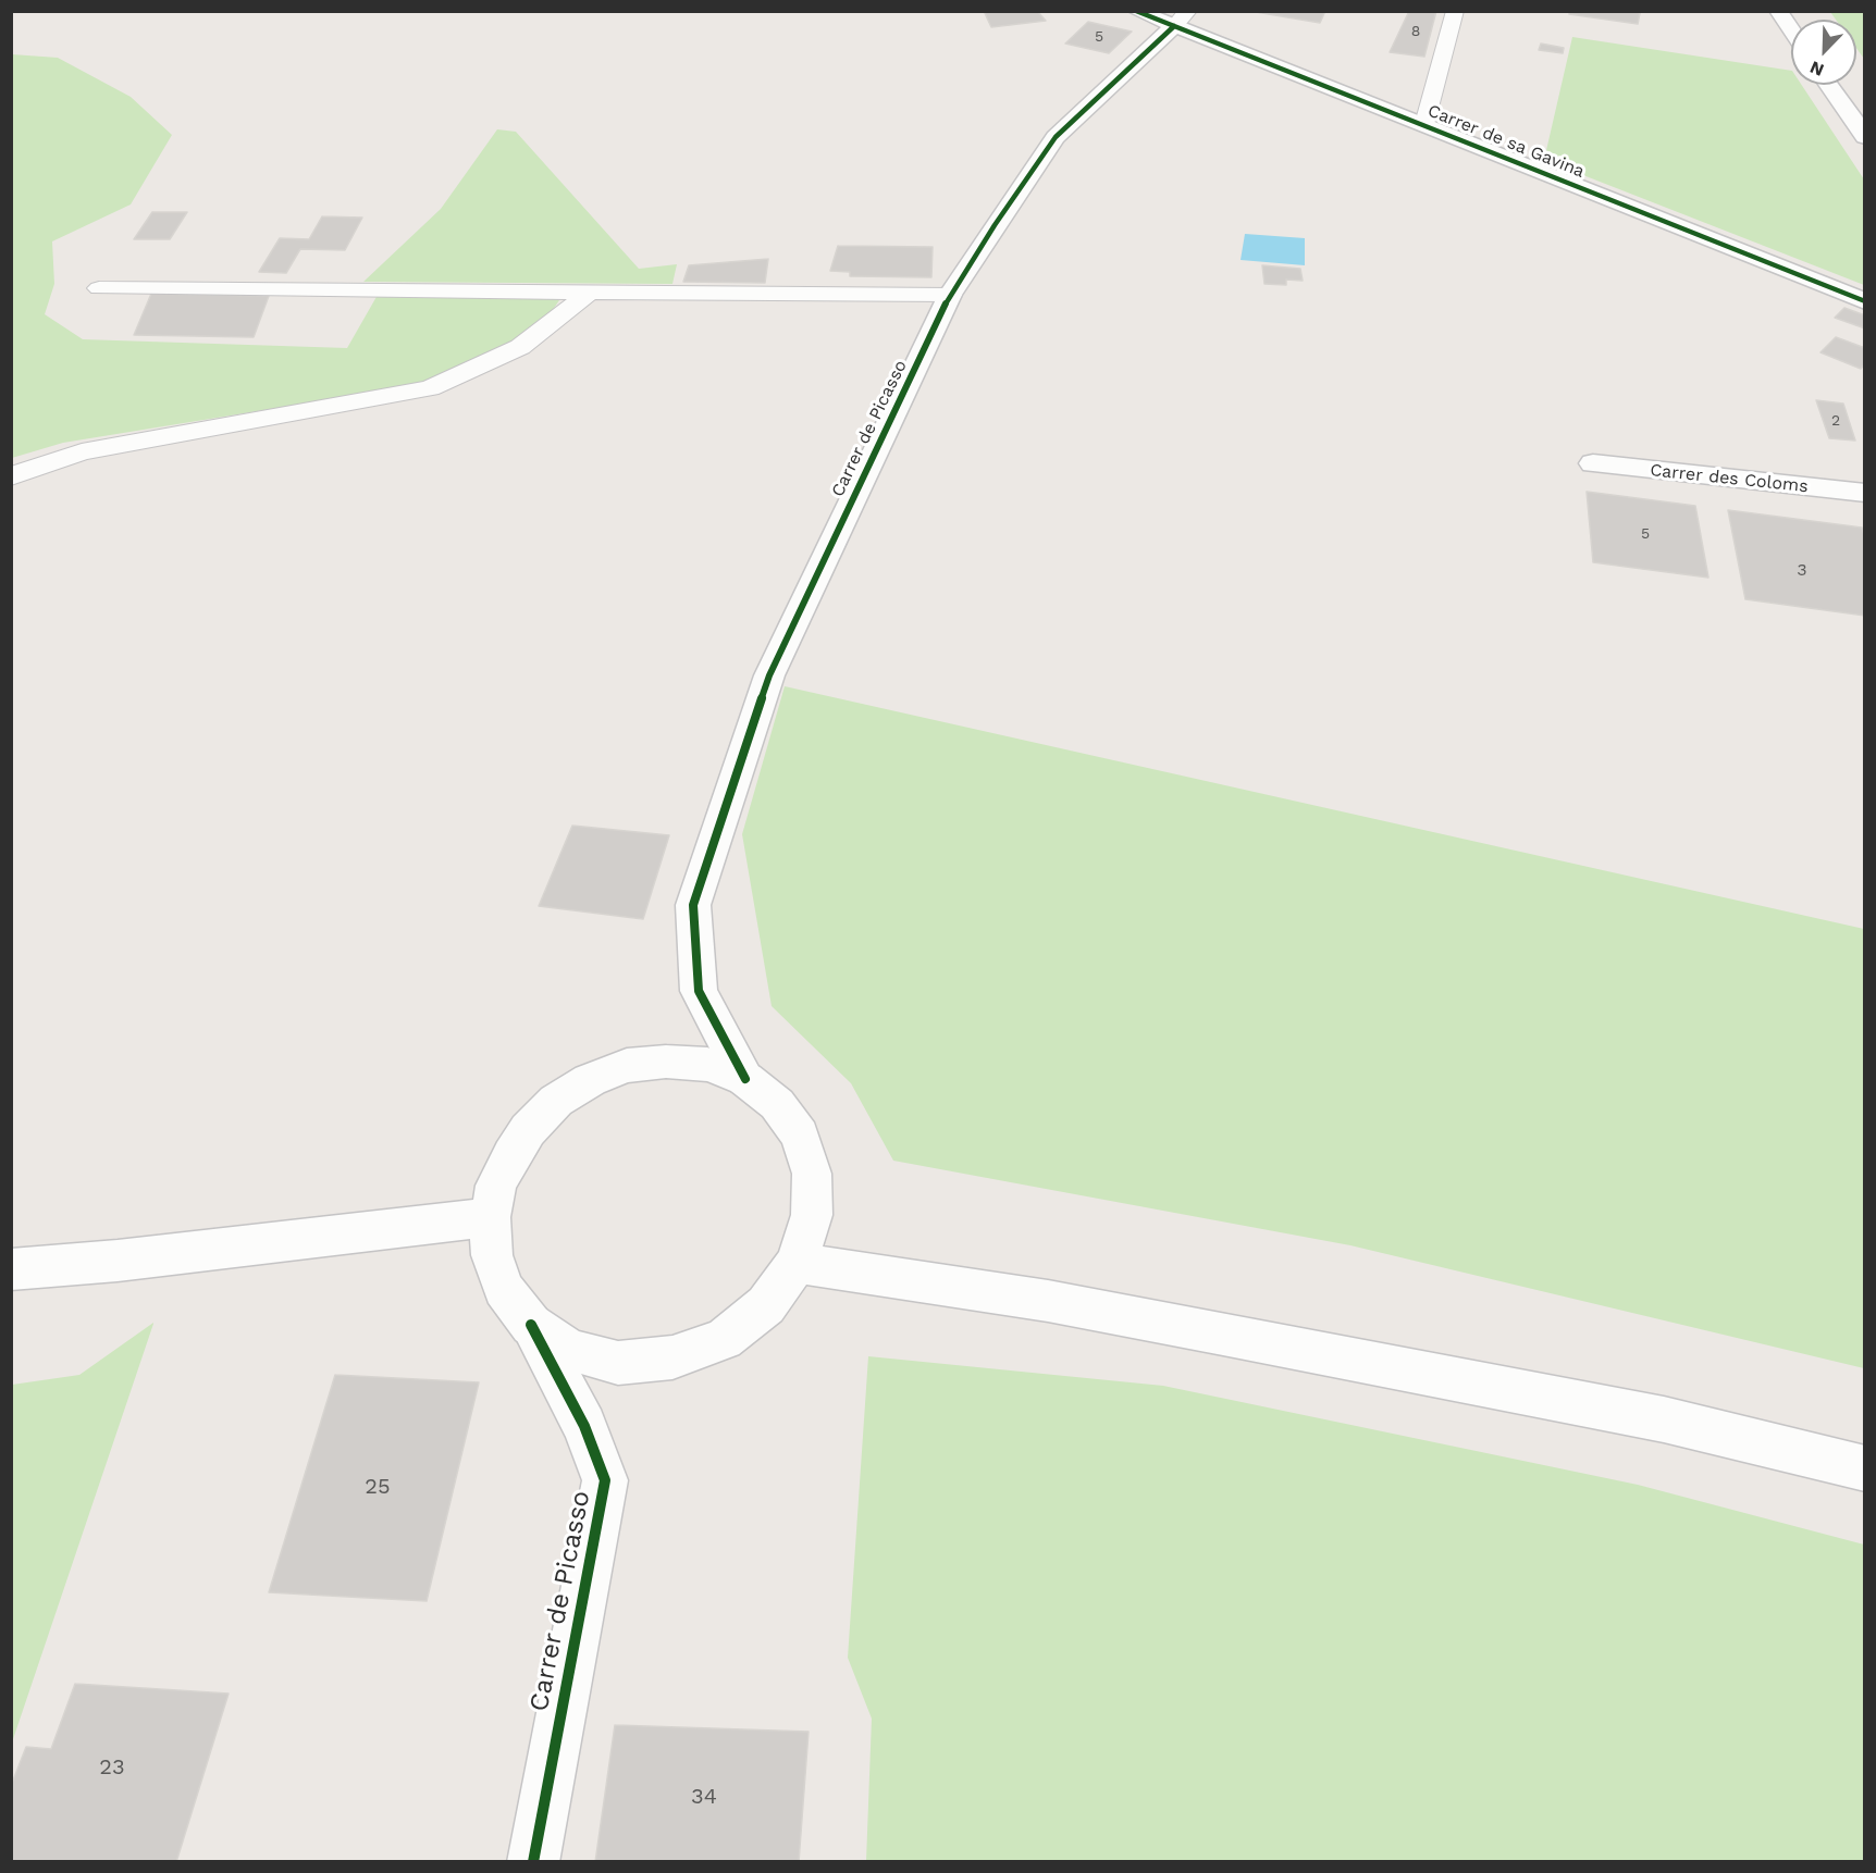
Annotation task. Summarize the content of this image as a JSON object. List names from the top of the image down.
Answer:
{
  "streets": {
    "street": ["Carrer de sa Gavina", "Carrer de Picasso", "Carrer des Coloms"]
  },
  "crossings": [
    ["Carrer de sa Gavina", "Carrer de Picasso"]
  ],
  "house_numbers": [
    "8",
    "5",
    "2",
    "5",
    "3",
    "25",
    "23",
    "34"
  ],
  "north": "bottom left"
}
